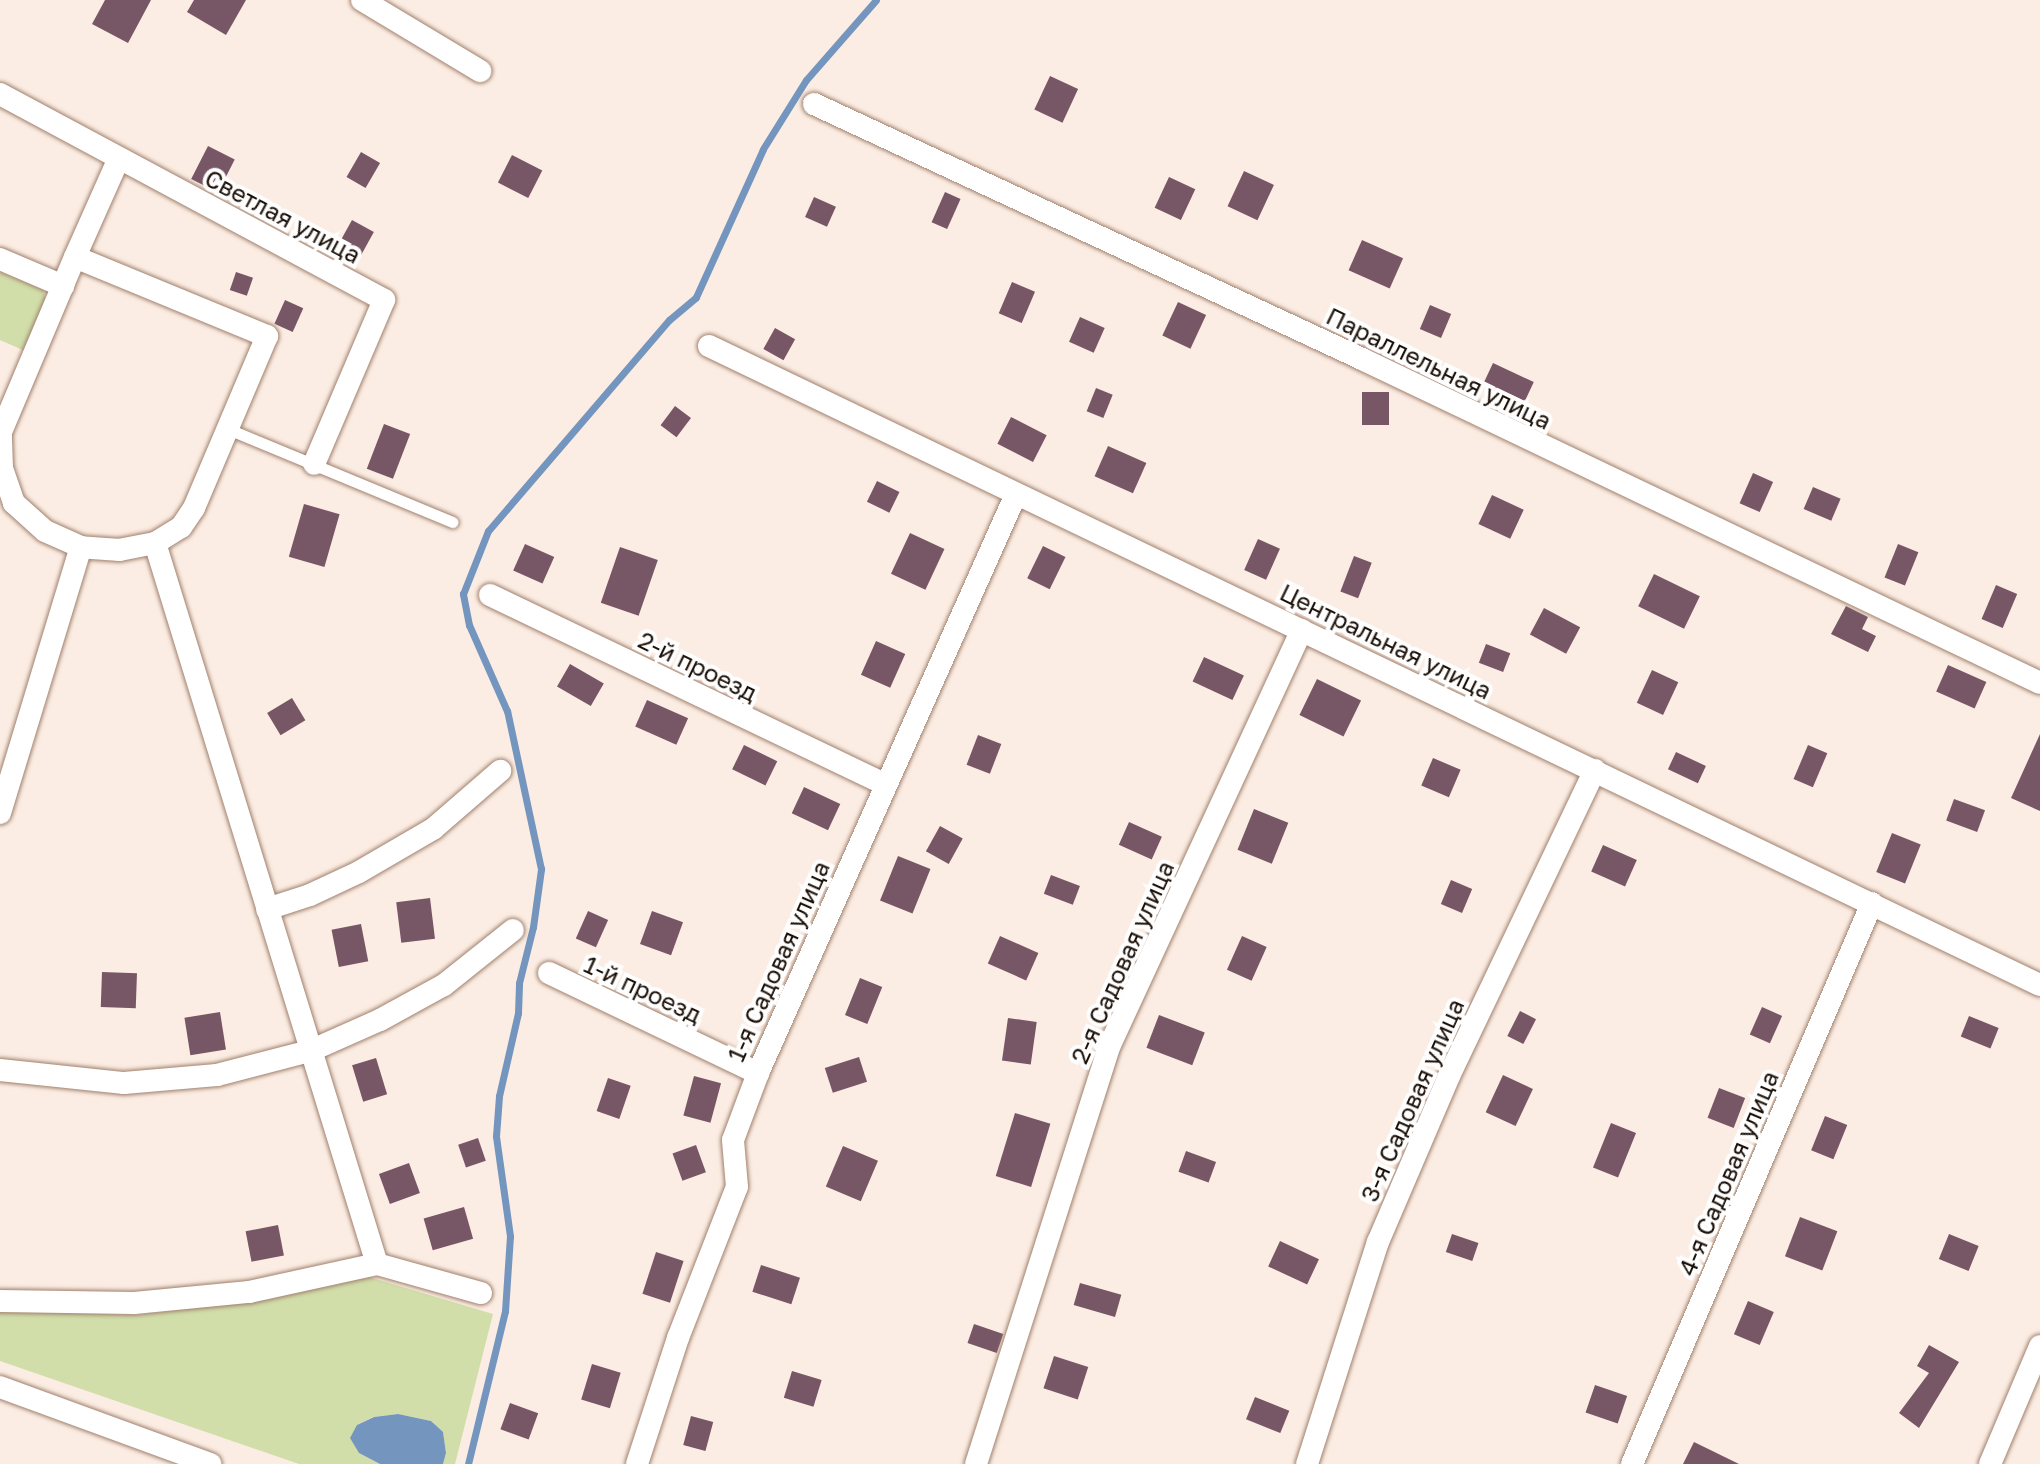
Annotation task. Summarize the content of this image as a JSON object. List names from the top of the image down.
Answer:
{
  "streets": {
    "street": [
      "Светлая улица",
      "Параллельная улица",
      "Центральная улица",
      "2-й проезд",
      "1-я Садовая улица",
      "2-я Садовая улица",
      "1-й проезд",
      "3-я Садовая улица",
      "4-я Садовая улица"
    ]
  },
  "crossings": [
    ["Центральная улица", "1-я Садовая улица"],
    ["Центральная улица", "2-я Садовая улица"],
    ["Центральная улица", "3-я Садовая улица"],
    ["Центральная улица", "4-я Садовая улица"],
    ["2-й проезд", "1-я Садовая улица"],
    ["1-я Садовая улица", "1-й проезд"]
  ]
}
